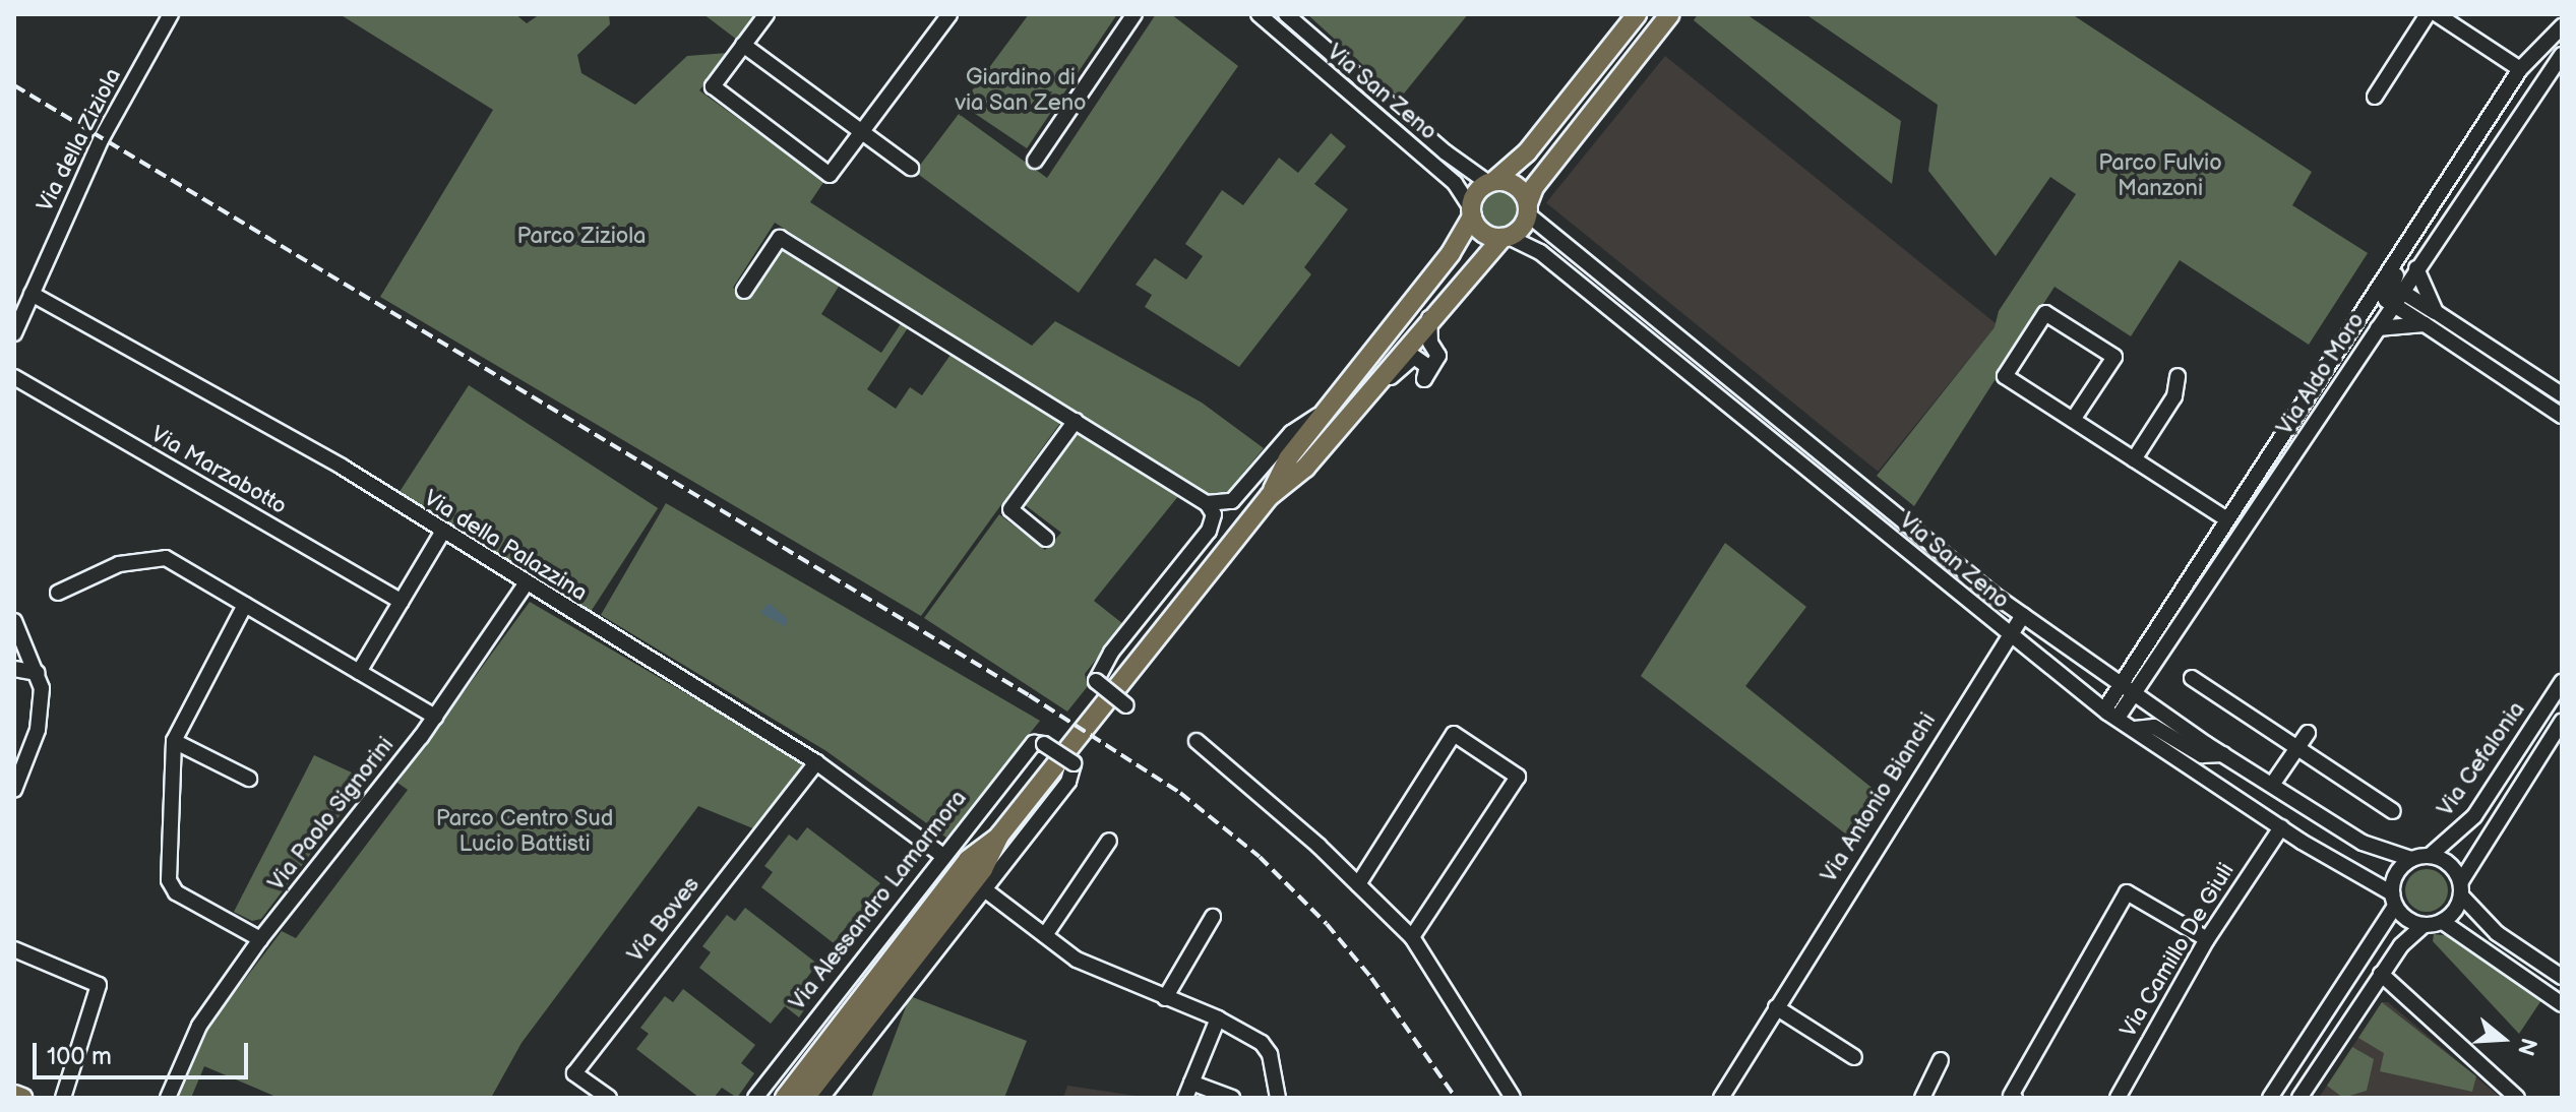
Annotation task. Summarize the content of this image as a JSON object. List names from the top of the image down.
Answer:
{
  "streets": {
    "main road": ["Via Alessandro Lamarmora"],
    "street": [
      "Via San Zeno",
      "Via della Ziziola",
      "Via Aldo Moro",
      "Via Marzabotto",
      "Via della Palazzina",
      "Via Cefalonia",
      "Via Antonio Bianchi",
      "Via Paolo Signorini",
      "Via Boves",
      "Via Camillo De Giuli"
    ]
  },
  "crossings": [
    ["Via San Zeno", "Via Aldo Moro"],
    ["Via San Zeno", "Via Cefalonia"],
    ["Via San Zeno", "Via Antonio Bianchi"],
    ["Via San Zeno", "Via Alessandro Lamarmora"],
    ["Via San Zeno", "Via Camillo De Giuli"],
    ["Via della Ziziola", "Via della Palazzina"],
    ["Via della Palazzina", "Via Paolo Signorini"],
    ["Via della Palazzina", "Via Alessandro Lamarmora"],
    ["Via della Palazzina", "Via Boves"]
  ],
  "parks": [
    "Giardino di via San Zeno",
    "Parco Fulvio Manzoni",
    "Parco Ziziola",
    "Parco Centro Sud Lucio Battisti"
  ],
  "scale_bar": "100 m",
  "north": "right"
}
